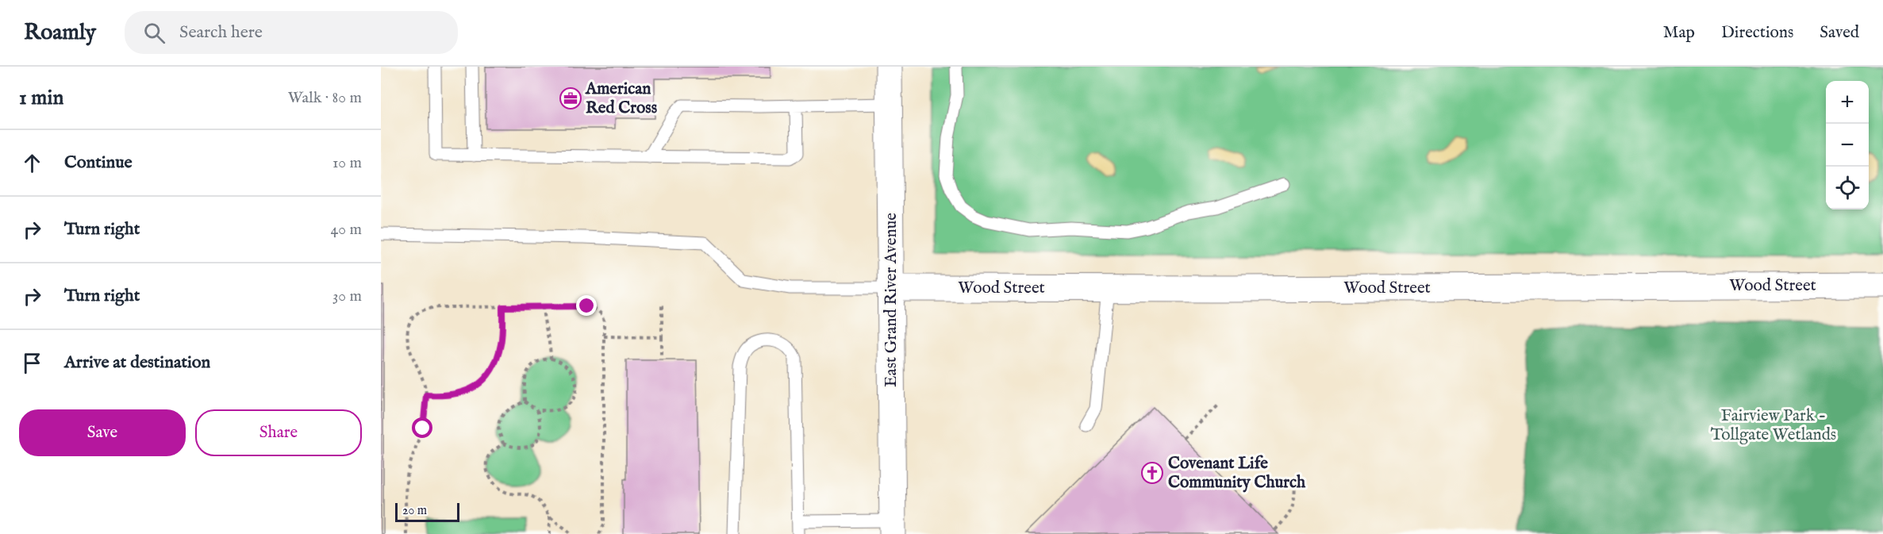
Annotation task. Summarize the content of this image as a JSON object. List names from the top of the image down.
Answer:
{
  "streets": {
    "street": ["Wood Street", "East Grand River Avenue"]
  },
  "crossings": [
    ["Wood Street", "East Grand River Avenue"]
  ],
  "parks": ["Fairview Park - Tollgate Wetlands"],
  "places": {
    "office": ["American Red Cross"],
    "church": ["Covenant Life Community Church"]
  },
  "scale_bar": "20 m",
  "page": {
    "header": "Roamly",
    "search": "Search here",
    "nav": ["Map", "Directions", "Saved"],
    "heading": ["1 min", "Walk · 80 m"],
    "map_buttons": ["+", "−"],
    "list": [
      ["Continue", "10 m"],
      ["Turn right", "40 m"],
      ["Turn right", "30 m"],
      "Arrive at destination"
    ],
    "buttons": ["Save", "Share"],
    "scale": "20 m"
  }
}
